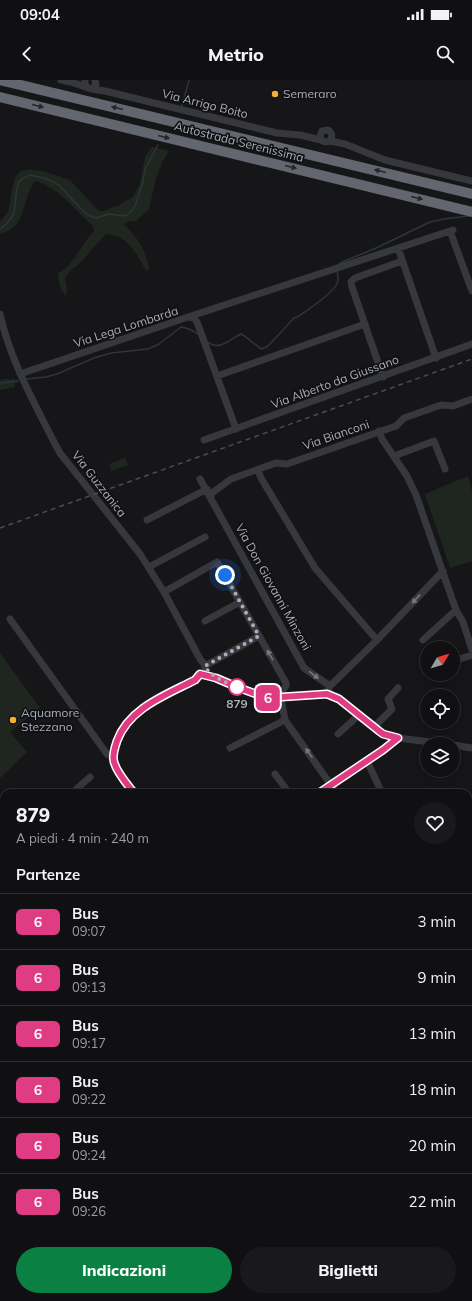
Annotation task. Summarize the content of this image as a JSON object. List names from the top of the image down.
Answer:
{
  "streets": {
    "highway": ["Autostrada Serenissima"],
    "street": [
      "Via Arrigo Boito",
      "Via Lega Lombarda",
      "Via Alberto da Giussano",
      "Via Bianconi",
      "Via Guzzanica",
      "Via Don Giovanni Minzoni"
    ]
  },
  "crossings": [
    ["Via Lega Lombarda", "Via Alberto da Giussano"],
    ["Via Lega Lombarda", "Via Guzzanica"],
    ["Via Bianconi", "Via Don Giovanni Minzoni"]
  ],
  "places": ["Semeraro", "879", "Aquamore Stezzano"],
  "lines": ["bus line 6"],
  "north": "top right",
  "page": {
    "status": "09:04",
    "header": "Metrio",
    "on_map": "6",
    "heading": [
      ["879", "A piedi · 4 min · 240 m"],
      "Partenze"
    ],
    "list": [
      {
        "mark": "6",
        "name": "Bus",
        "note": "09:07",
        "value": "3 min"
      },
      {
        "mark": "6",
        "name": "Bus",
        "note": "09:13",
        "value": "9 min"
      },
      {
        "mark": "6",
        "name": "Bus",
        "note": "09:17",
        "value": "13 min"
      },
      {
        "mark": "6",
        "name": "Bus",
        "note": "09:22",
        "value": "18 min"
      },
      {
        "mark": "6",
        "name": "Bus",
        "note": "09:24",
        "value": "20 min"
      },
      {
        "mark": "6",
        "name": "Bus",
        "note": "09:26",
        "value": "22 min"
      }
    ],
    "buttons": ["Indicazioni", "Biglietti"]
  }
}
